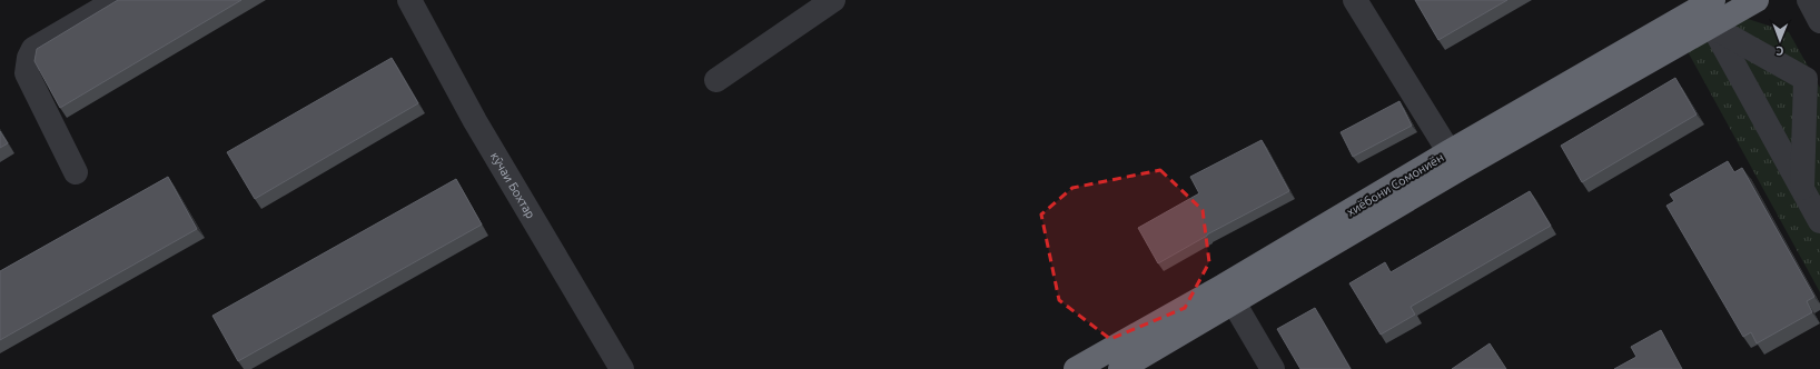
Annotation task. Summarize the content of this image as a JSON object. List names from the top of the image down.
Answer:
{
  "streets": {
    "highway": ["хиёбони Сомониён"],
    "street": ["кӯчаи Бохтар"]
  },
  "north": "bottom"
}
